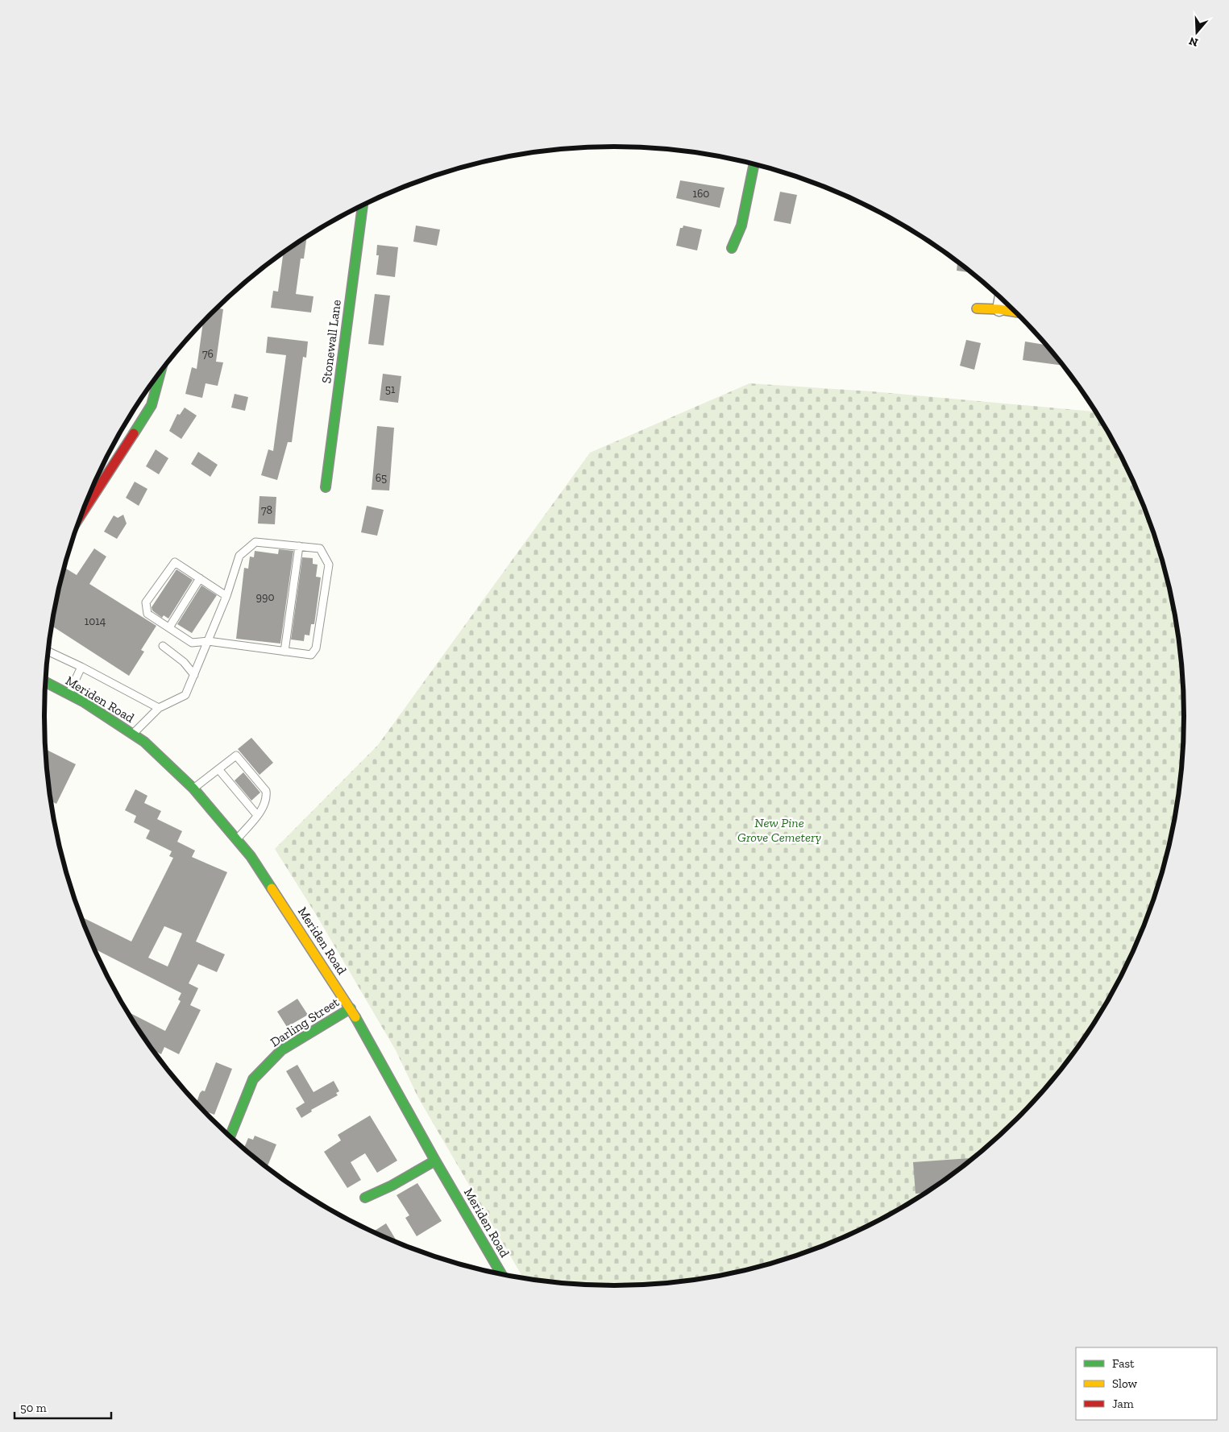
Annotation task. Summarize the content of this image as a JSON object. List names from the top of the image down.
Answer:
{
  "streets": {
    "street": ["Stonewall Lane", "Meriden Road", "Darling Street"]
  },
  "crossings": [
    ["Meriden Road", "Darling Street"]
  ],
  "parks": ["New Pine Grove Cemetery"],
  "house_numbers": [
    "160",
    "76",
    "51",
    "65",
    "78",
    "990",
    "1014"
  ],
  "legend": ["Fast", "Slow", "Jam"],
  "scale_bar": "50 m",
  "north": "bottom"
}
